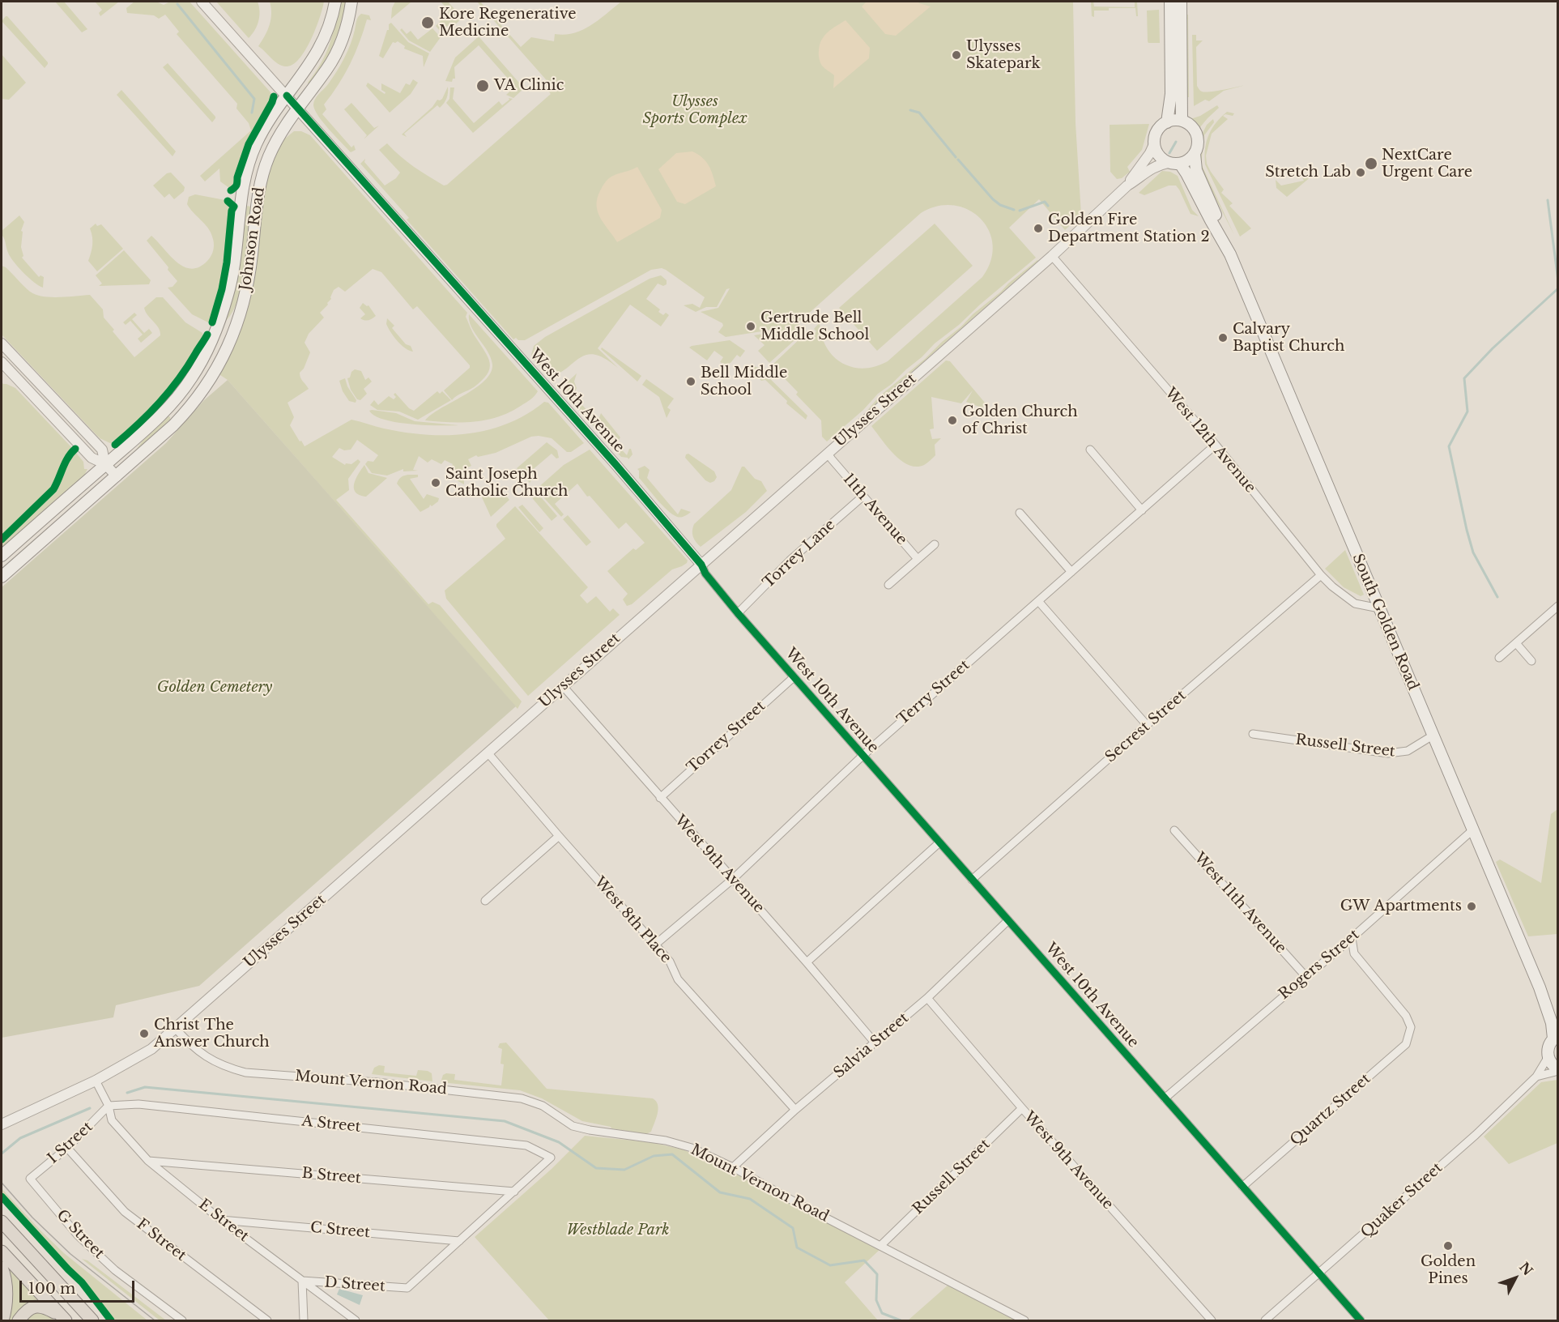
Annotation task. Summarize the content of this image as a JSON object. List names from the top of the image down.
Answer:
{
  "streets": {
    "main road": ["Johnson Road", "South Golden Road"],
    "street": [
      "West 10th Avenue",
      "Ulysses Street",
      "West 12th Avenue",
      "11th Avenue",
      "Torrey Lane",
      "Terry Street",
      "Secrest Street",
      "Torrey Street",
      "Russell Street",
      "West 9th Avenue",
      "West 11th Avenue",
      "West 8th Place",
      "Rogers Street",
      "Salvia Street",
      "Mount Vernon Road",
      "Quartz Street",
      "A Street",
      "I Street",
      "B Street",
      "Quaker Street",
      "E Street",
      "C Street",
      "G Street",
      "F Street",
      "D Street"
    ]
  },
  "crossings": [
    ["Johnson Road", "West 10th Avenue"],
    ["West 10th Avenue", "Ulysses Street"],
    ["West 10th Avenue", "Torrey Lane"],
    ["West 10th Avenue", "Terry Street"],
    ["West 10th Avenue", "Secrest Street"],
    ["West 10th Avenue", "Torrey Street"],
    ["West 10th Avenue", "Rogers Street"],
    ["West 10th Avenue", "Salvia Street"],
    ["West 10th Avenue", "Quartz Street"],
    ["West 10th Avenue", "Quaker Street"],
    ["Ulysses Street", "West 12th Avenue"],
    ["Ulysses Street", "11th Avenue"],
    ["Ulysses Street", "South Golden Road"],
    ["Ulysses Street", "West 9th Avenue"],
    ["Ulysses Street", "West 8th Place"],
    ["Ulysses Street", "Mount Vernon Road"],
    ["Ulysses Street", "E Street"],
    ["West 12th Avenue", "South Golden Road"],
    ["West 12th Avenue", "Terry Street"],
    ["West 12th Avenue", "Secrest Street"],
    ["11th Avenue", "Torrey Lane"],
    ["South Golden Road", "Russell Street"],
    ["South Golden Road", "Rogers Street"],
    ["Terry Street", "West 9th Avenue"],
    ["Terry Street", "West 8th Place"],
    ["Torrey Street", "West 9th Avenue"],
    ["Russell Street", "West 9th Avenue"],
    ["Russell Street", "Mount Vernon Road"],
    ["West 9th Avenue", "Salvia Street"],
    ["West 11th Avenue", "Rogers Street"],
    ["West 8th Place", "Salvia Street"],
    ["Rogers Street", "Quartz Street"],
    ["Salvia Street", "Mount Vernon Road"],
    ["A Street", "I Street"],
    ["A Street", "B Street"],
    ["A Street", "E Street"],
    ["I Street", "E Street"],
    ["I Street", "G Street"],
    ["I Street", "F Street"],
    ["B Street", "E Street"],
    ["E Street", "C Street"],
    ["E Street", "D Street"],
    ["C Street", "D Street"]
  ],
  "parks": ["Ulysses Sports Complex", "Golden Cemetery", "Westblade Park"],
  "places": [
    "Kore Regenerative Medicine",
    "Ulysses Skatepark",
    "VA Clinic",
    "NextCare Urgent Care",
    "Stretch Lab",
    "Golden Fire Department Station 2",
    "Gertrude Bell Middle School",
    "Calvary Baptist Church",
    "Bell Middle School",
    "Golden Church of Christ",
    "Saint Joseph Catholic Church",
    "GW Apartments",
    "Christ The Answer Church",
    "Golden Pines"
  ],
  "scale_bar": "100 m",
  "north": "top right"
}
